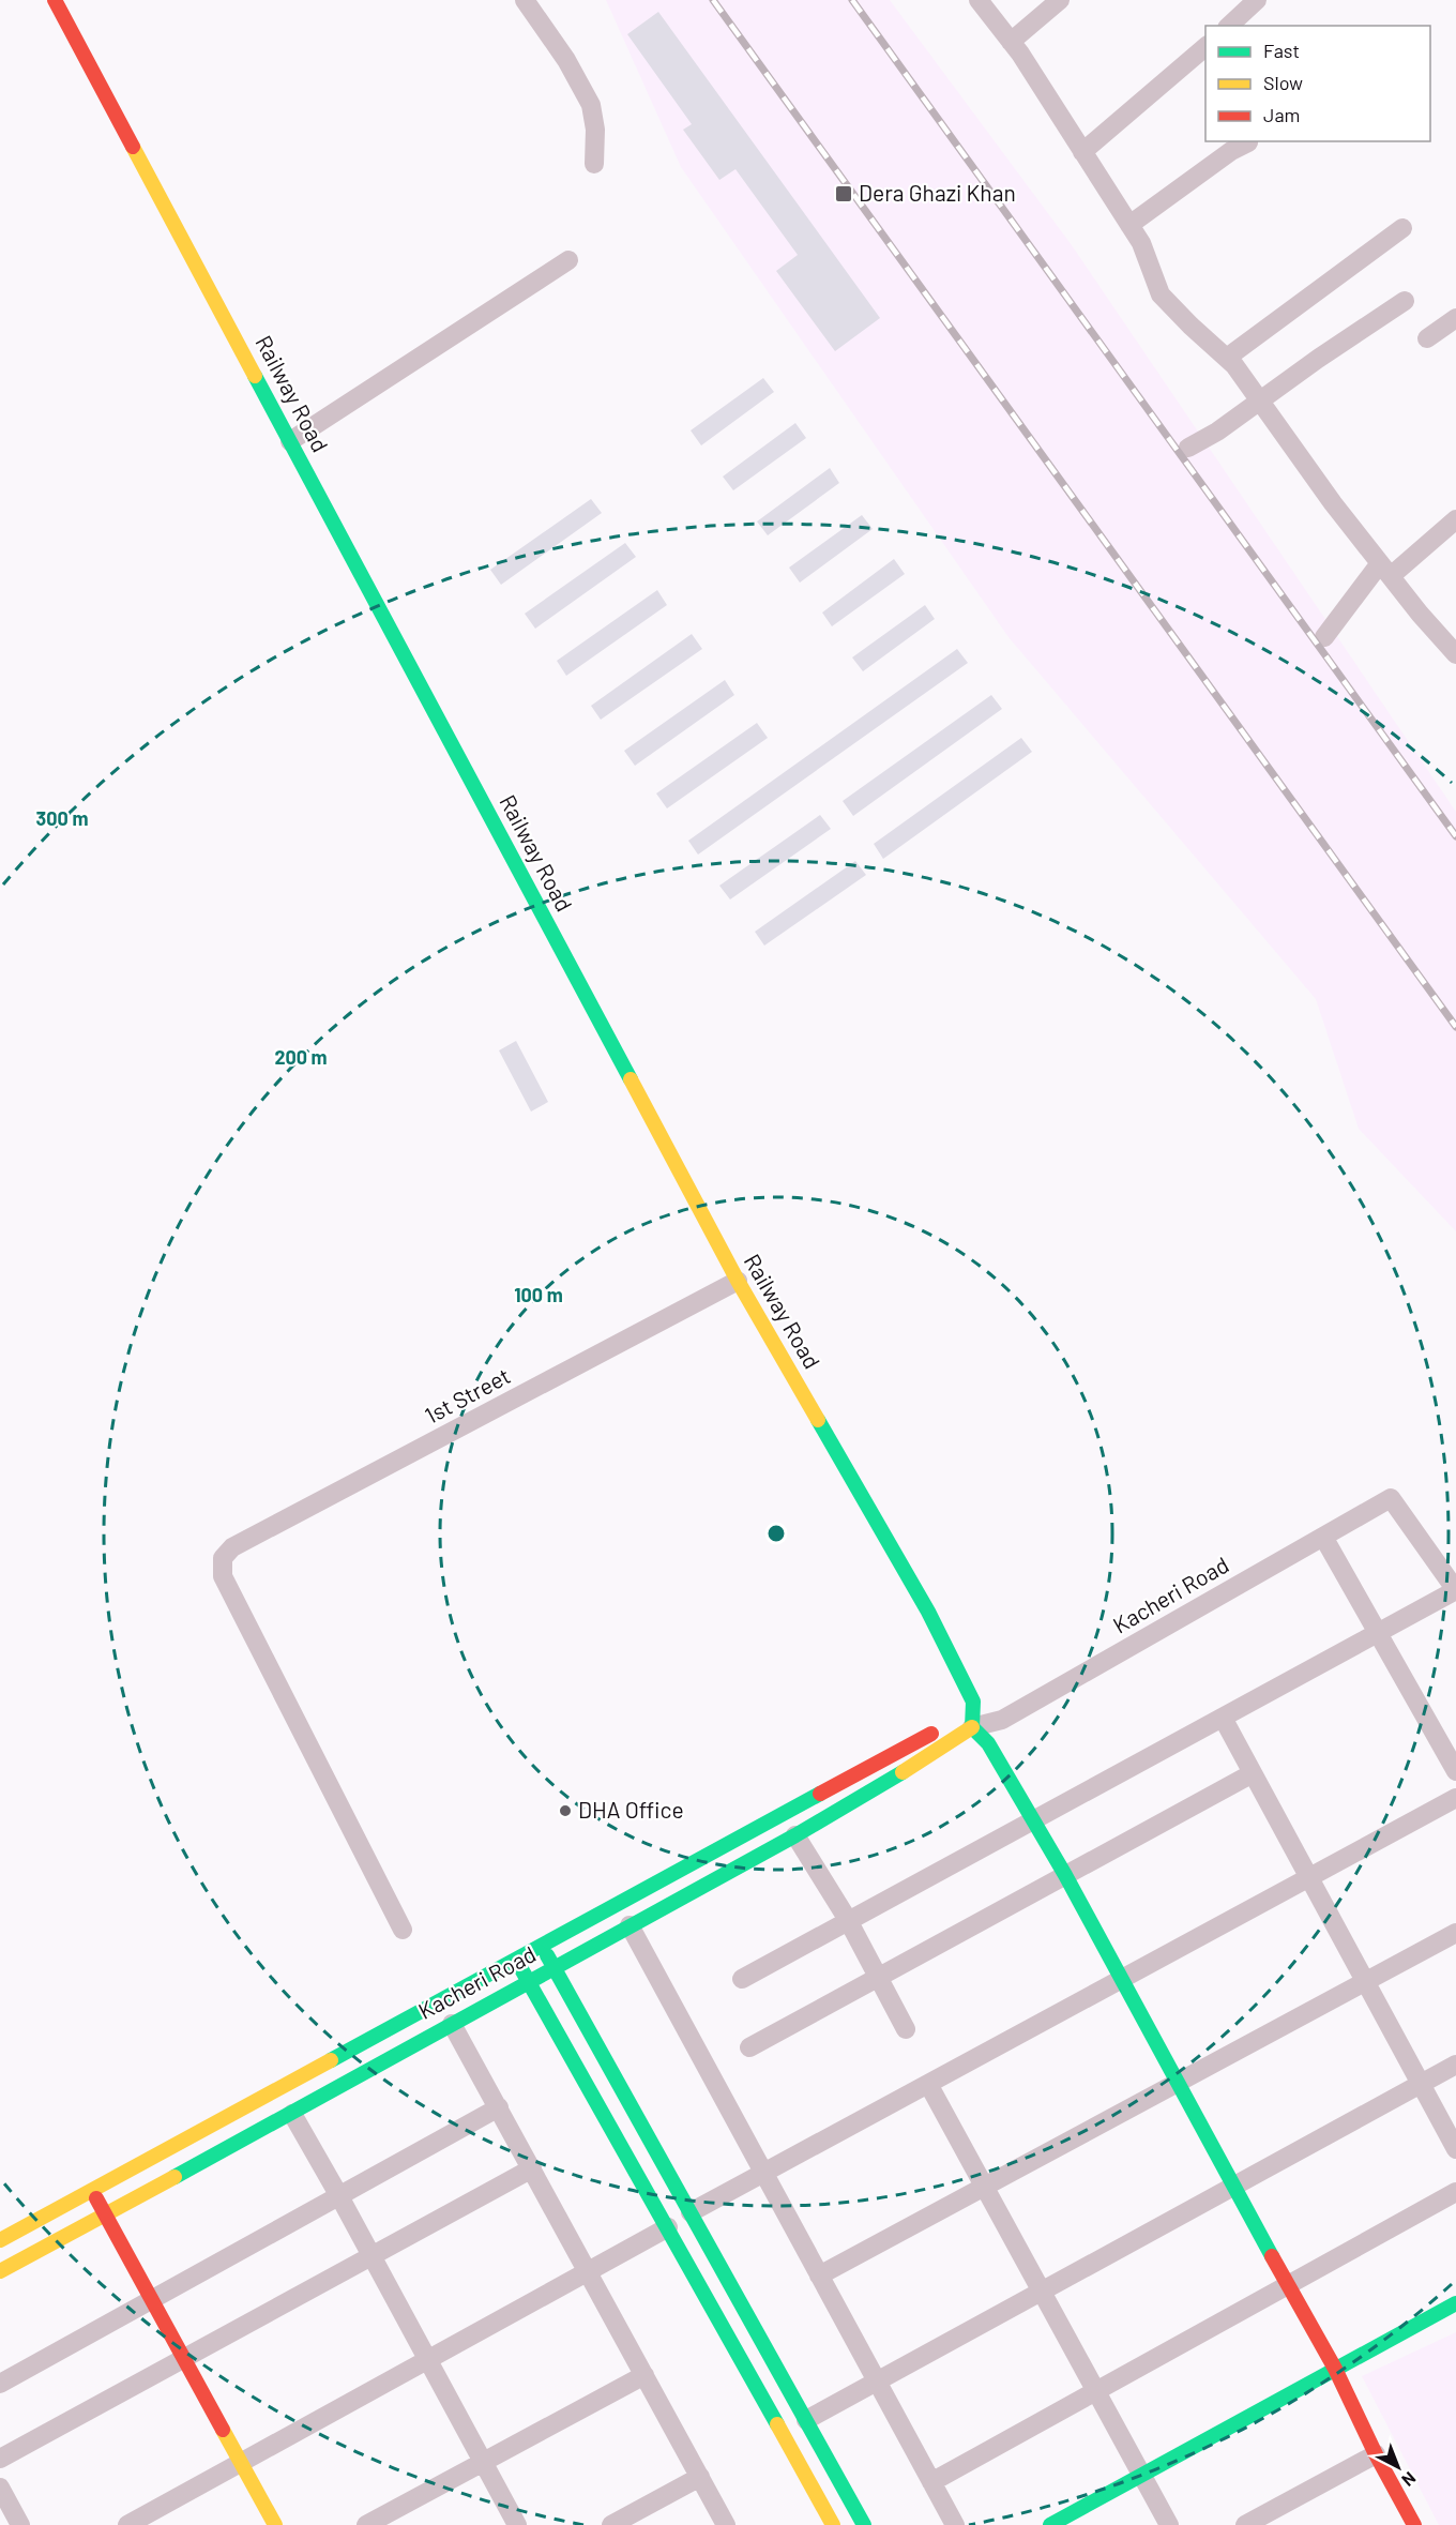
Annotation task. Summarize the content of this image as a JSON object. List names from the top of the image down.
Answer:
{
  "streets": {
    "main road": ["Railway Road", "Kacheri Road"],
    "street": ["1st Street"]
  },
  "crossings": [
    ["Railway Road", "1st Street"],
    ["Railway Road", "Kacheri Road"]
  ],
  "places": {
    "transit": ["Dera Ghazi Khan"],
    "other": ["DHA Office"]
  },
  "legend": ["Fast", "Slow", "Jam"],
  "north": "bottom right",
  "rings": ["300 m", "200 m", "100 m"]
}
